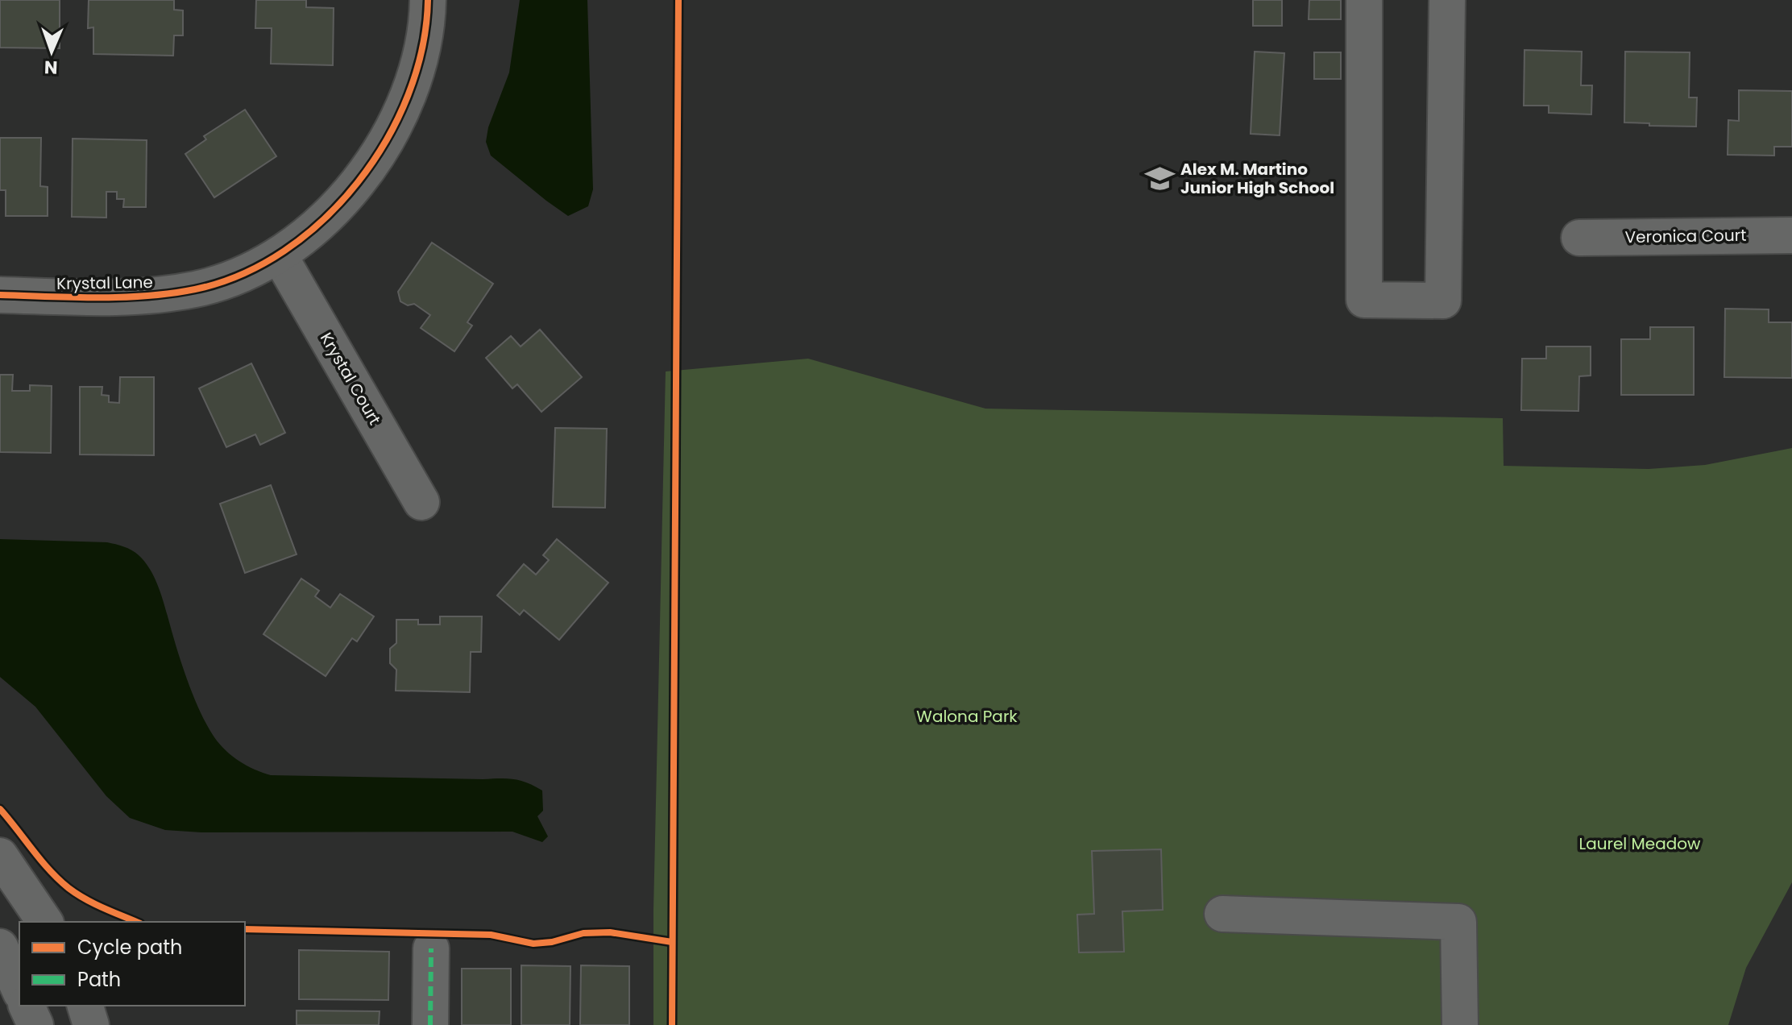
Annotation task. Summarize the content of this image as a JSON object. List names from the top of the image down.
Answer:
{
  "streets": {
    "street": ["Veronica Court", "Krystal Lane", "Krystal Court"]
  },
  "crossings": [
    ["Krystal Lane", "Krystal Court"]
  ],
  "parks": ["Walona Park", "Laurel Meadow"],
  "places": {
    "school or university": ["Alex M. Martino Junior High School"]
  },
  "legend": ["Cycle path", "Path"],
  "north": "bottom"
}
